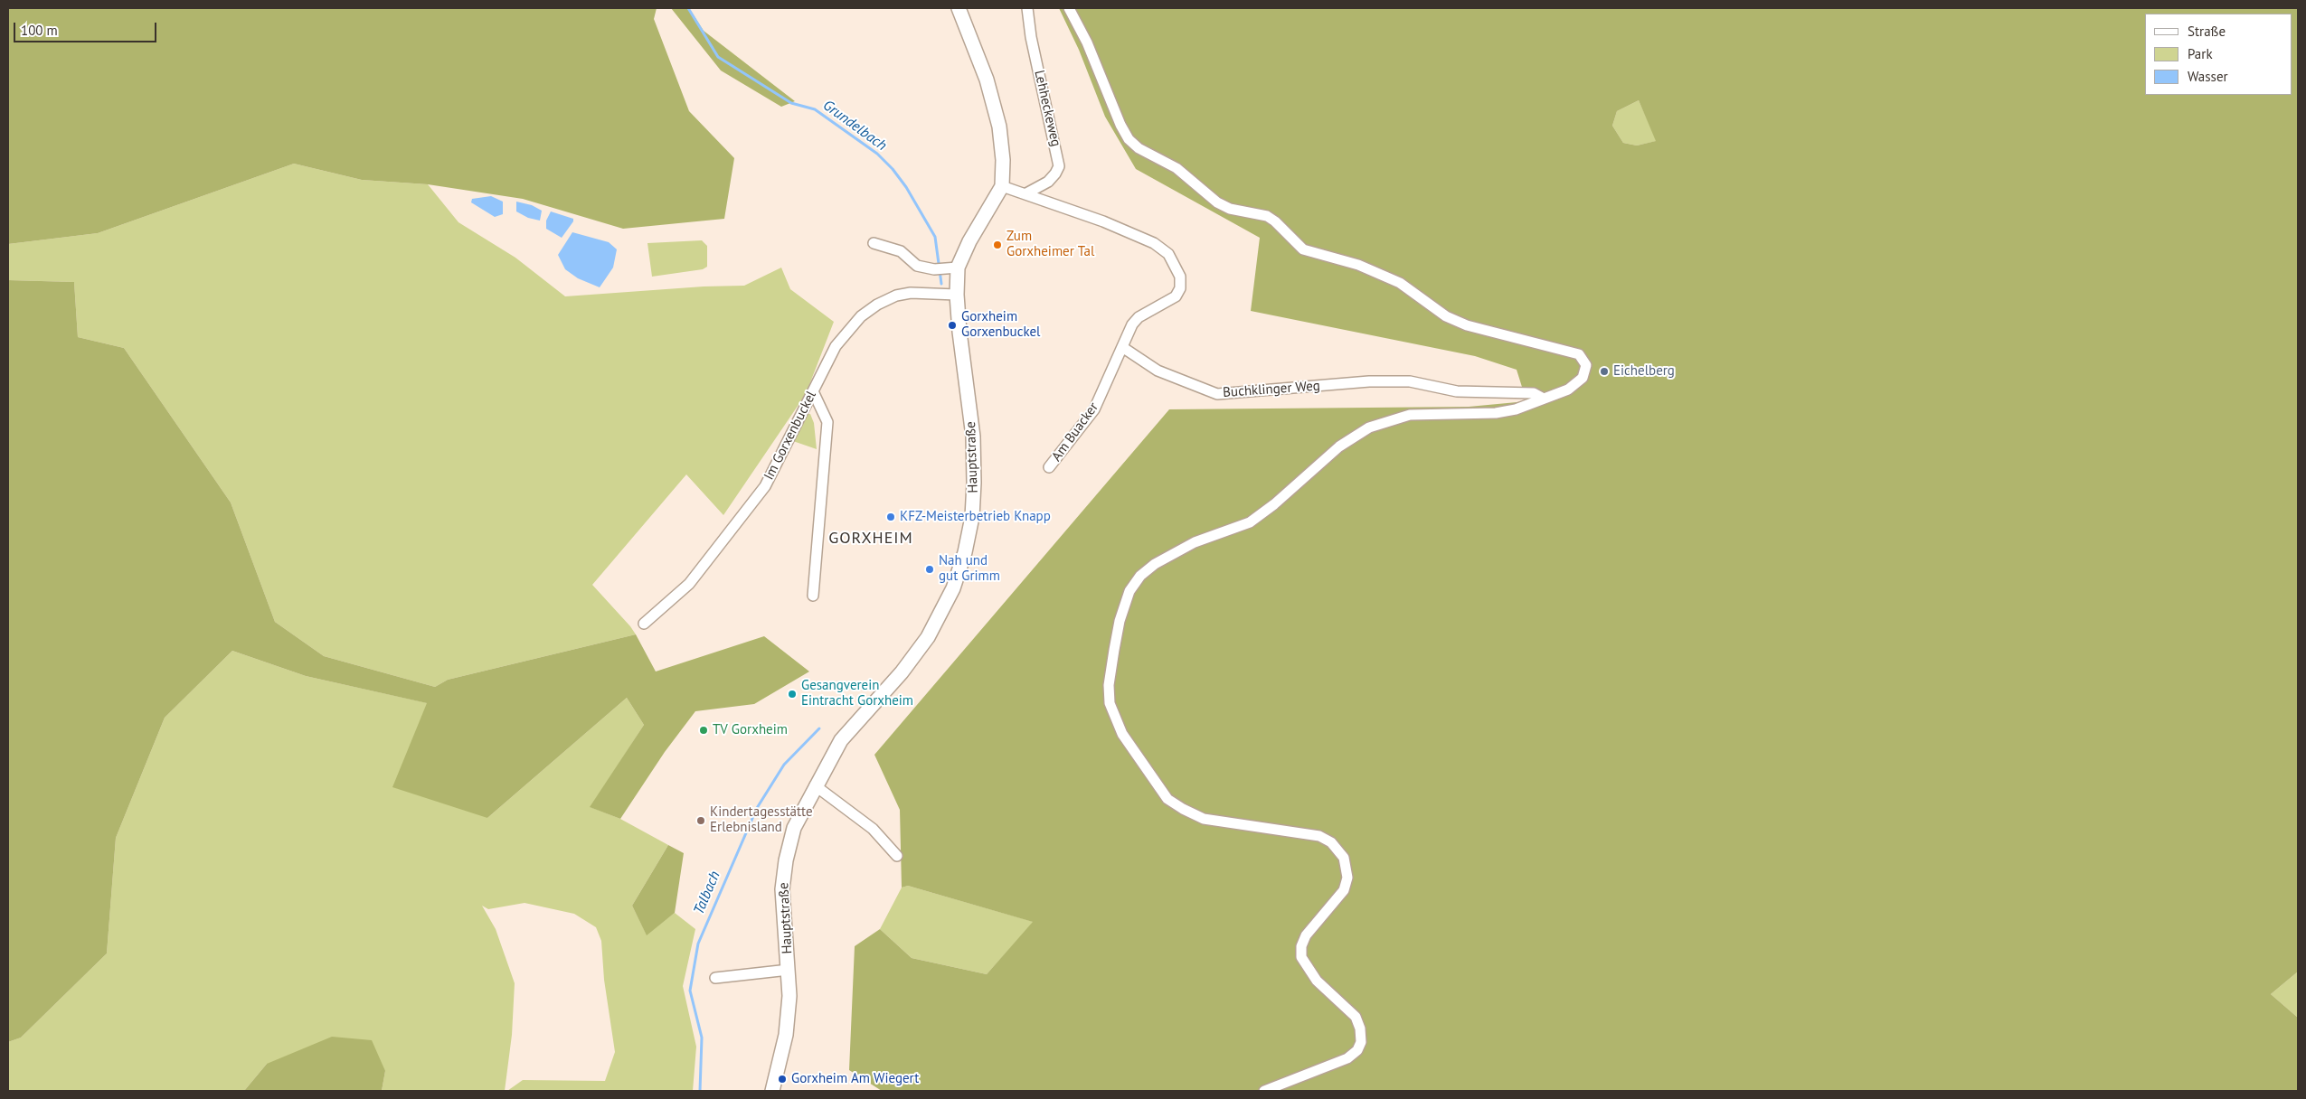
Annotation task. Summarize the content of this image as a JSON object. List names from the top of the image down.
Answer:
{
  "streets": {
    "main road": ["Hauptstraße"],
    "street": [
      "Lehheckeweg",
      "Buchklinger Weg",
      "Am Buacker",
      "Im Gorxenbuckel"
    ]
  },
  "crossings": [
    ["Buchklinger Weg", "Am Buacker"],
    ["Im Gorxenbuckel", "Hauptstraße"]
  ],
  "districts": ["GORXHEIM"],
  "water": ["Grundelbach", "Talbach"],
  "places": [
    "Zum Gorxheimer Tal",
    "Gorxheim Gorxenbuckel",
    "Eichelberg",
    "KFZ-Meisterbetrieb Knapp",
    "Nah und gut Grimm",
    "Gesangverein Eintracht Gorxheim",
    "TV Gorxheim",
    "Kindertagesstätte Erlebnisland",
    "Gorxheim Am Wiegert"
  ],
  "legend": ["Straße", "Park", "Wasser"],
  "scale_bar": "100 m"
}
